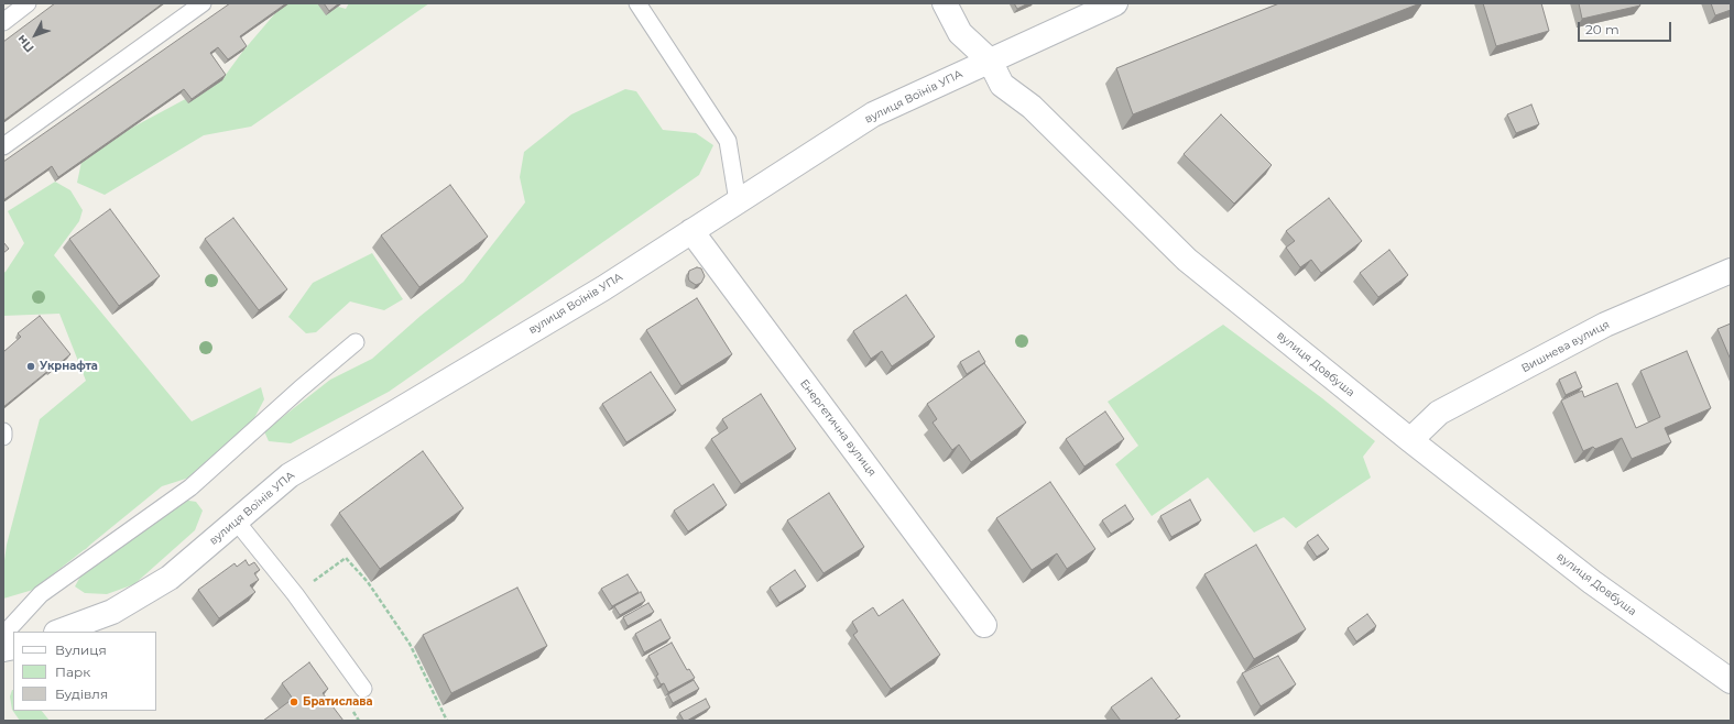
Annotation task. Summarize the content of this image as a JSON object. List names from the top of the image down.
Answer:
{
  "streets": {
    "street": [
      "вулиця Воїнів УПА",
      "Вишнева вулиця",
      "вулиця Довбуша",
      "Енергетична вулиця"
    ]
  },
  "crossings": [
    ["вулиця Воїнів УПА", "вулиця Довбуша"],
    ["вулиця Воїнів УПА", "Енергетична вулиця"],
    ["Вишнева вулиця", "вулиця Довбуша"]
  ],
  "places": ["Укрнафта", "Братислава"],
  "legend": ["Вулиця", "Парк", "Будівля"],
  "scale_bar": "20 m",
  "north": "bottom left"
}
